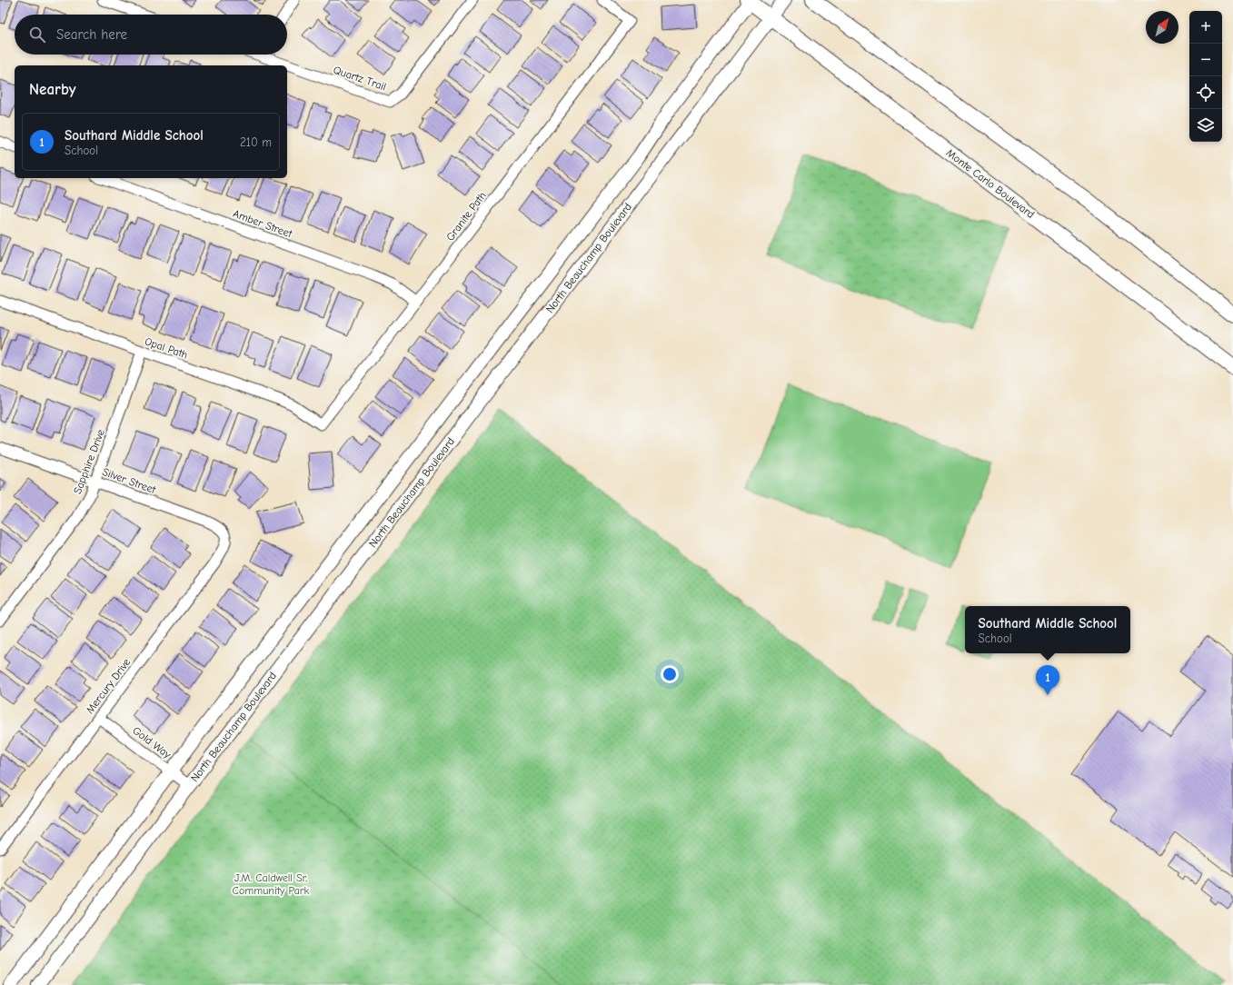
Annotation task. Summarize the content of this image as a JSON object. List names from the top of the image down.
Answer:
{
  "streets": {
    "main road": ["Monte Carlo Boulevard"],
    "street": [
      "Quartz Trail",
      "Granite Path",
      "Amber Street",
      "North Beauchamp Boulevard",
      "Opal Path",
      "Sapphire Drive",
      "Silver Street",
      "Mercury Drive",
      "Gold Way"
    ]
  },
  "crossings": [
    ["Monte Carlo Boulevard", "North Beauchamp Boulevard"],
    ["Granite Path", "Amber Street"],
    ["Granite Path", "Opal Path"],
    ["North Beauchamp Boulevard", "Gold Way"],
    ["Opal Path", "Sapphire Drive"],
    ["Sapphire Drive", "Silver Street"],
    ["Silver Street", "Mercury Drive"],
    ["Mercury Drive", "Gold Way"]
  ],
  "parks": ["J.M. Caldwell Sr. Community Park"],
  "north": "top right",
  "page": {
    "map_buttons": ["+", "−"],
    "search": "Search here",
    "heading": "Nearby",
    "list": [
      {
        "mark": "1",
        "name": "Southard Middle School",
        "note": "School",
        "value": "210 m"
      }
    ],
    "popup": ["Southard Middle School", "School"],
    "pins": "1"
  }
}
